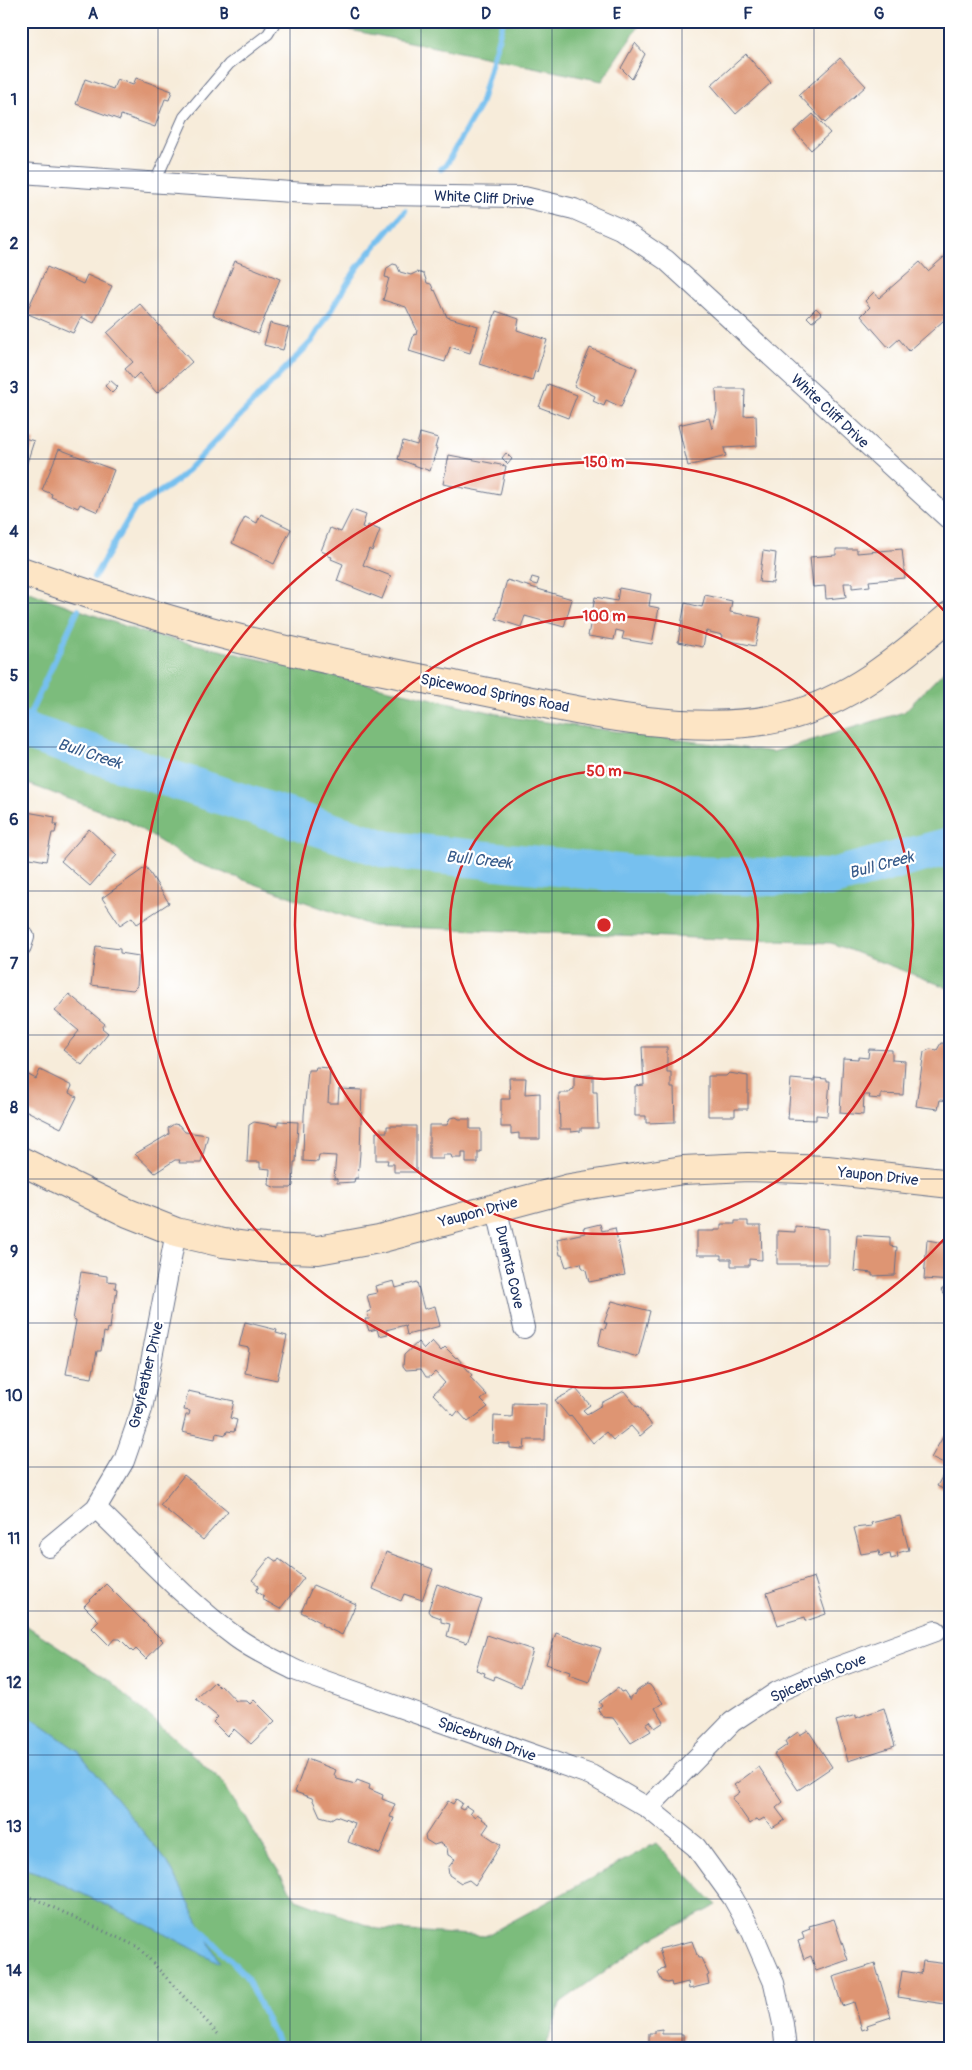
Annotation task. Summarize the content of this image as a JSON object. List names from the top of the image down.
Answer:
{
  "streets": {
    "main road": ["Spicewood Springs Road", "Yaupon Drive"],
    "street": [
      "White Cliff Drive",
      "Duranta Cove",
      "Greyfeather Drive",
      "Spicebrush Cove",
      "Spicebrush Drive"
    ]
  },
  "crossings": [
    ["Yaupon Drive", "Duranta Cove"],
    ["Yaupon Drive", "Greyfeather Drive"],
    ["Greyfeather Drive", "Spicebrush Drive"],
    ["Spicebrush Cove", "Spicebrush Drive"]
  ],
  "water": ["Bull Creek"],
  "grid": {
    "columns": [
      "A",
      "B",
      "C",
      "D",
      "E",
      "F",
      "G"
    ],
    "rows": [
      "1",
      "2",
      "3",
      "4",
      "5",
      "6",
      "7",
      "8",
      "9",
      "10",
      "11",
      "12",
      "13",
      "14"
    ]
  },
  "rings": ["150 m", "100 m", "50 m"]
}
